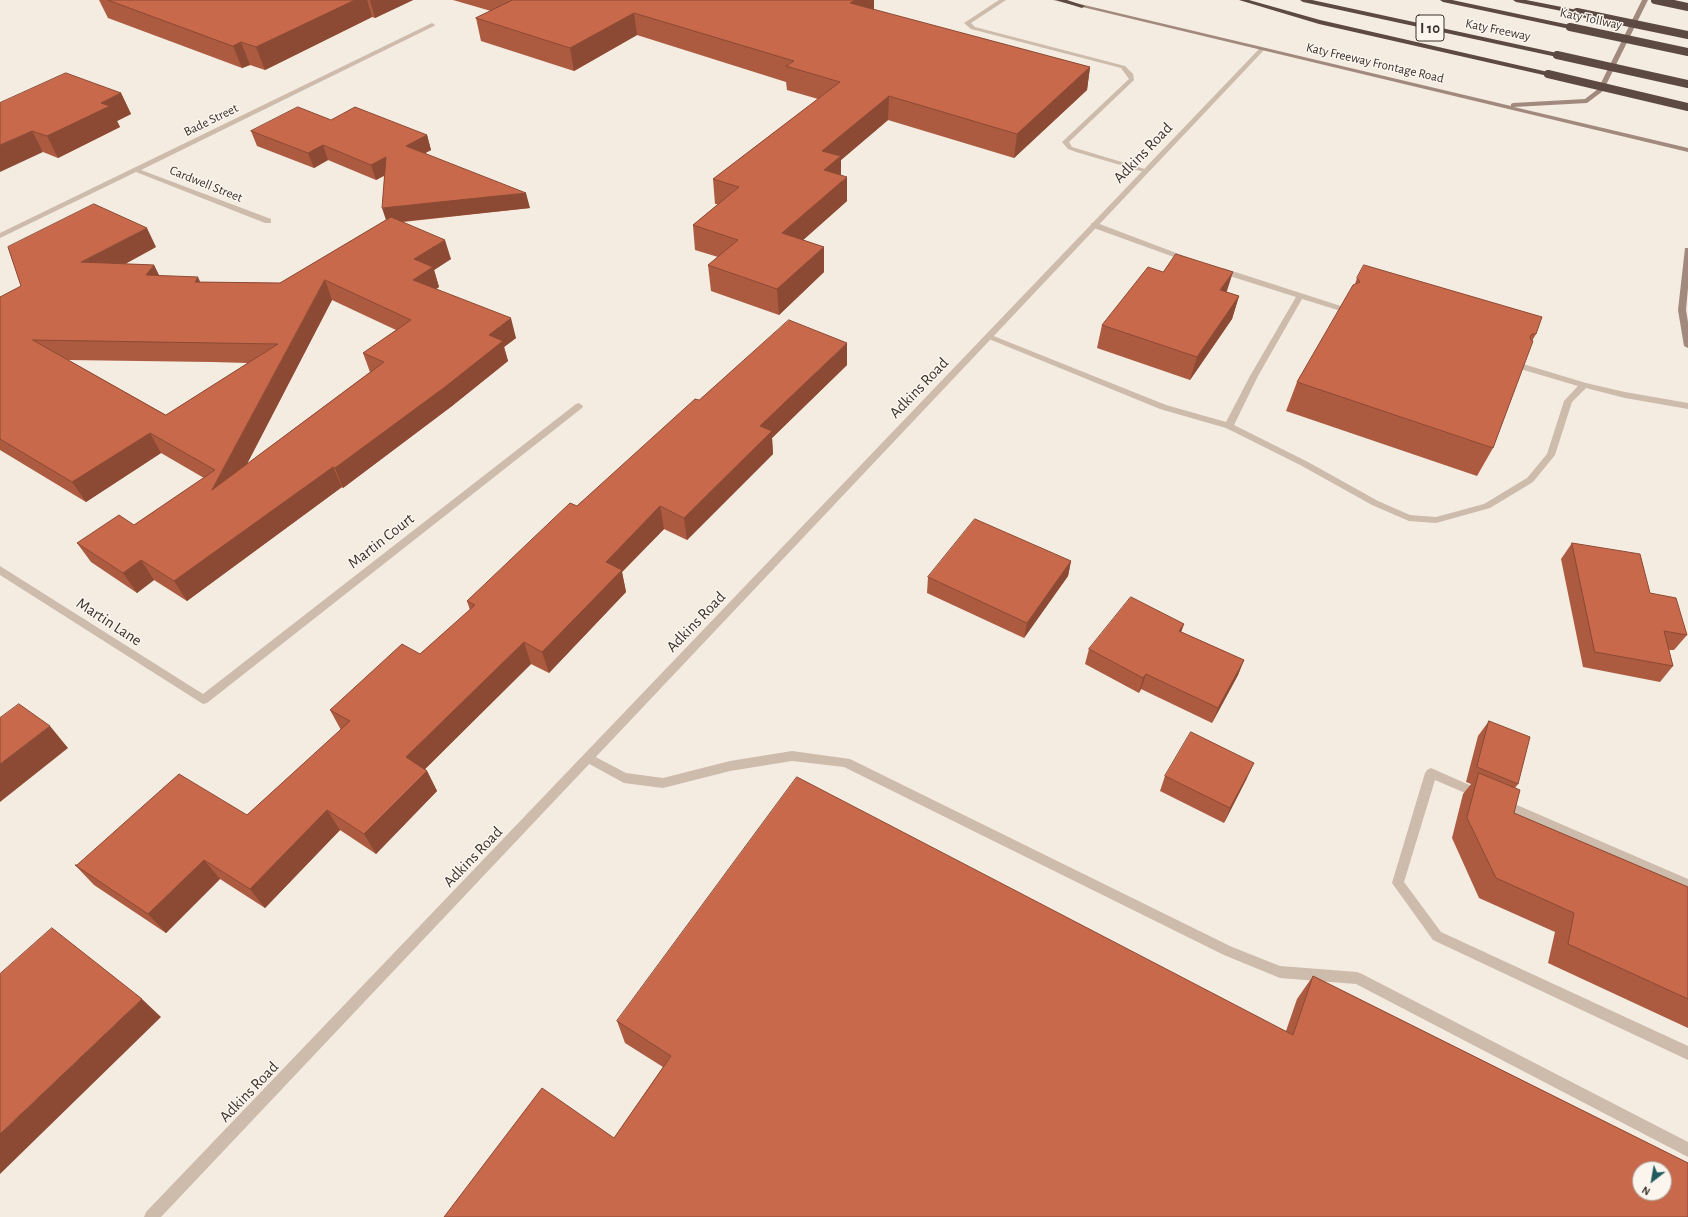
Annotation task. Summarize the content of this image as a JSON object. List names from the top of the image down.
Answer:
{
  "streets": {
    "highway": ["Katy Tollway", "I 10", "Katy Freeway"],
    "main road": ["Katy Freeway Frontage Road"],
    "street": [
      "Bade Street",
      "Adkins Road",
      "Cardwell Street",
      "Martin Court",
      "Martin Lane"
    ]
  },
  "crossings": [
    ["Katy Freeway Frontage Road", "Adkins Road"],
    ["Bade Street", "Cardwell Street"],
    ["Martin Court", "Martin Lane"]
  ],
  "north": "bottom left"
}
